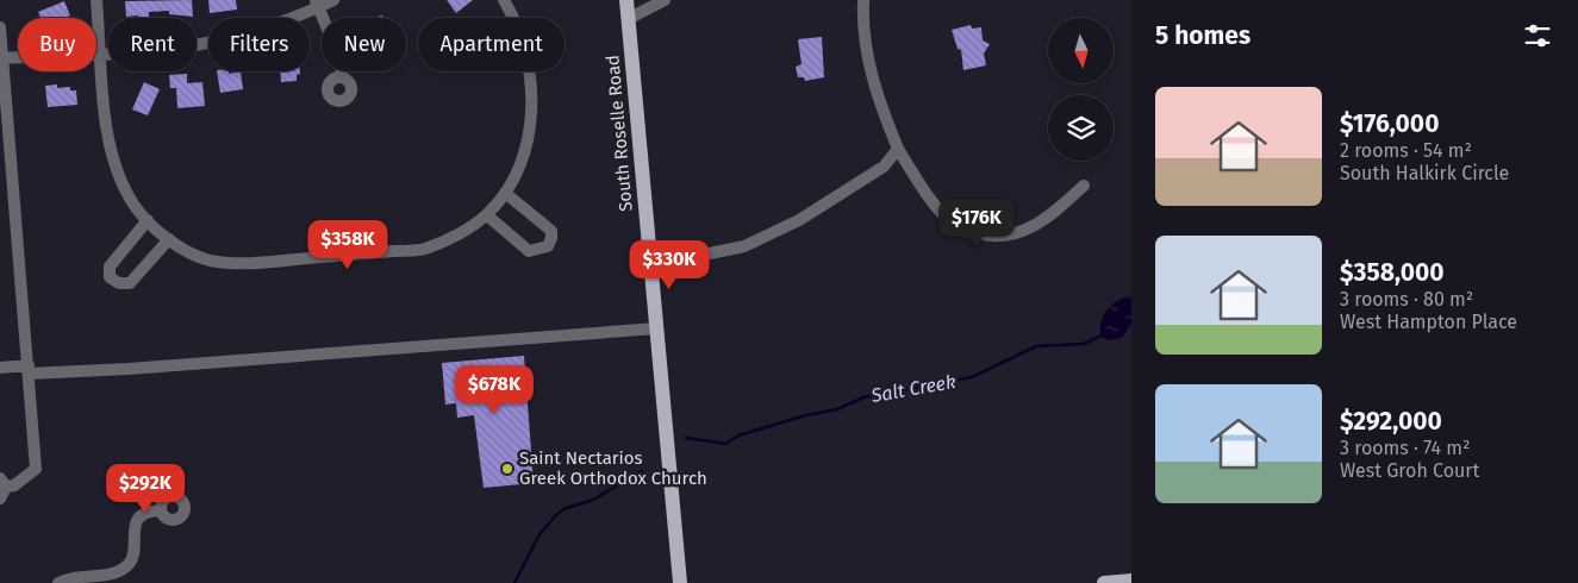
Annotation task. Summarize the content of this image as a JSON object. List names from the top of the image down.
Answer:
{
  "streets": {
    "main road": ["South Roselle Road"]
  },
  "water": ["Salt Creek"],
  "places": ["Saint Nectarios Greek Orthodox Church"],
  "north": "bottom",
  "page": {
    "heading": "5 homes",
    "chip": [
      "Buy",
      "Rent",
      "Filters",
      "New",
      "Apartment"
    ],
    "list": [
      {
        "name": "$176,000",
        "note": "2 rooms · 54 m² · South Halkirk Circle"
      },
      {
        "name": "$358,000",
        "note": "3 rooms · 80 m² · West Hampton Place"
      },
      {
        "name": "$292,000",
        "note": "3 rooms · 74 m² · West Groh Court"
      }
    ],
    "price": [
      "$176K",
      "$358K",
      "$330K",
      "$678K",
      "$292K"
    ]
  }
}
